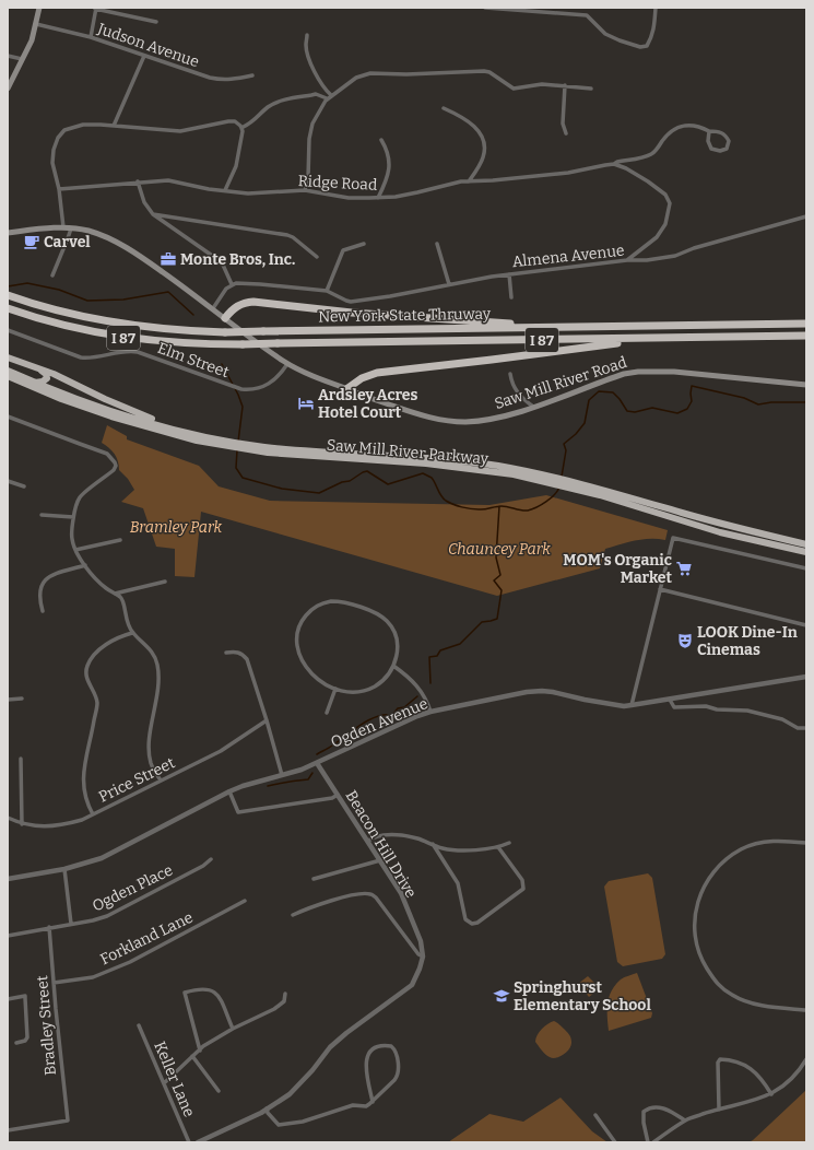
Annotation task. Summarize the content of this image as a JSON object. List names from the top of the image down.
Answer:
{
  "streets": {
    "highway": ["New York State Thruway", "I 87", "Saw Mill River Parkway"],
    "main road": ["Saw Mill River Road"],
    "street": [
      "Judson Avenue",
      "Ridge Road",
      "Almena Avenue",
      "Elm Street",
      "Ogden Avenue",
      "Price Street",
      "Beacon Hill Drive",
      "Ogden Place",
      "Forkland Lane",
      "Bradley Street",
      "Keller Lane"
    ]
  },
  "crossings": [
    ["Elm Street", "Saw Mill River Road"],
    ["Ogden Avenue", "Beacon Hill Drive"],
    ["Ogden Place", "Bradley Street"],
    ["Forkland Lane", "Bradley Street"]
  ],
  "parks": ["Bramley Park", "Chauncey Park"],
  "places": {
    "cafe": ["Carvel"],
    "office": ["Monte Bros, Inc."],
    "hotel": ["Ardsley Acres Hotel Court"],
    "supermarket": ["MOM's Organic Market"],
    "theatre": ["LOOK Dine-In Cinemas"],
    "school or university": ["Springhurst Elementary School"]
  }
}
